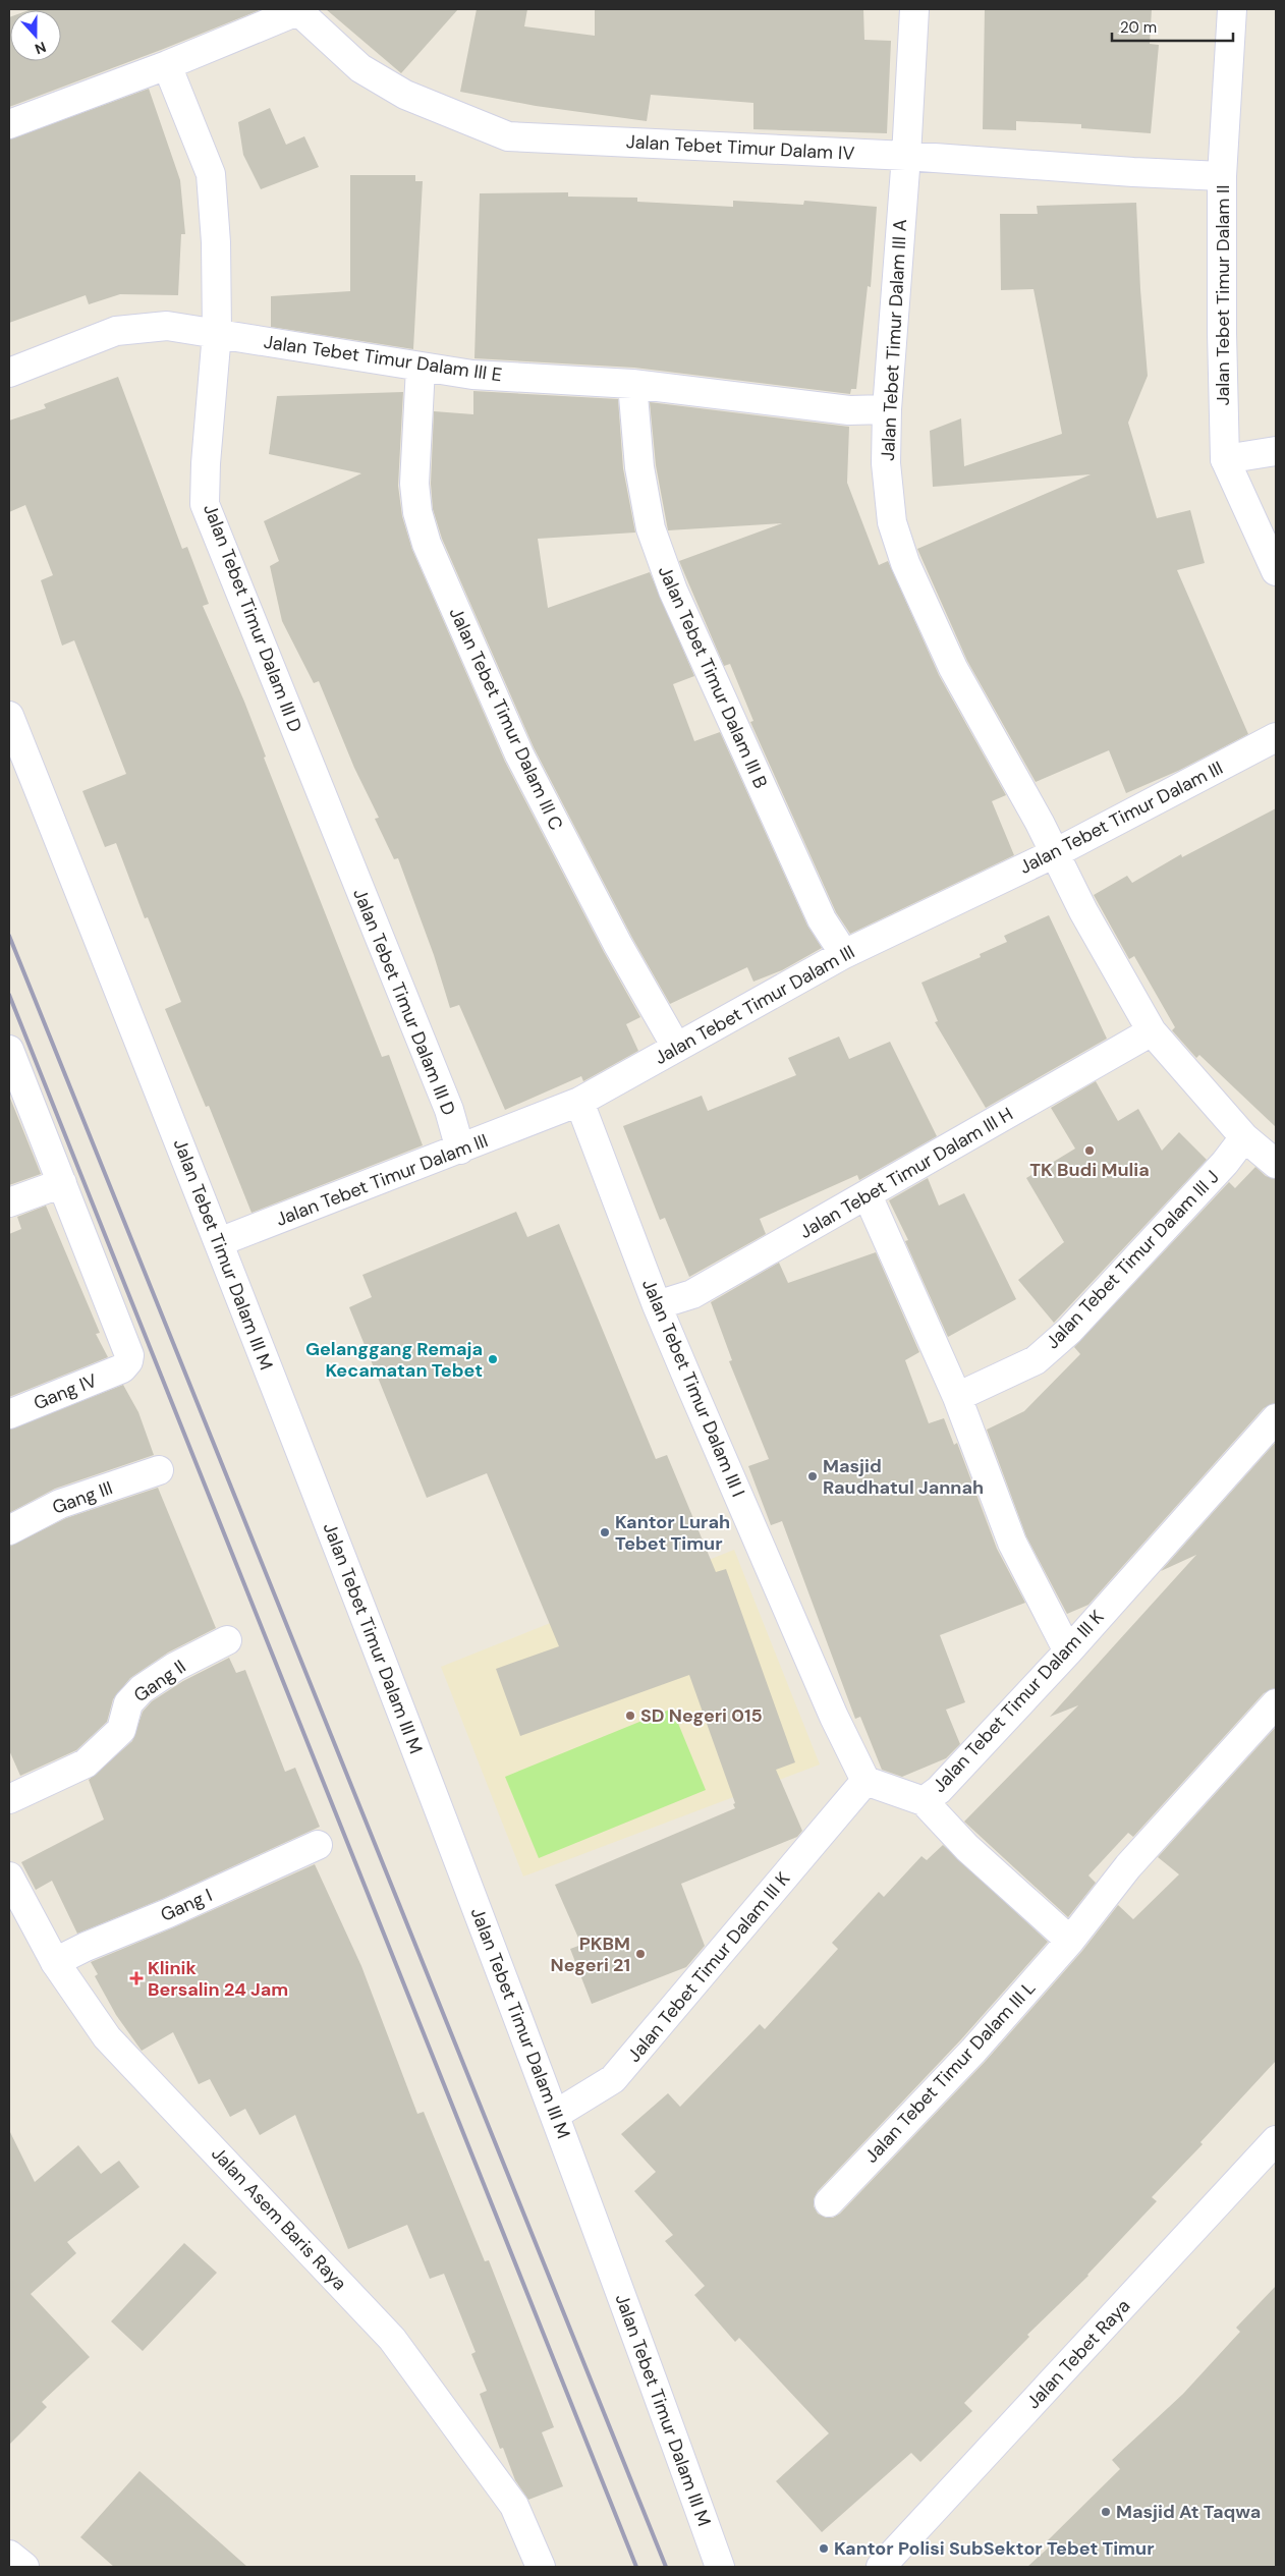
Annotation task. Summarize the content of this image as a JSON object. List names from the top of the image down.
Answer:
{
  "streets": {
    "street": [
      "Jalan Tebet Timur Dalam IV",
      "Jalan Tebet Timur Dalam II",
      "Jalan Tebet Timur Dalam III A",
      "Jalan Tebet Timur Dalam III E",
      "Jalan Tebet Timur Dalam III D",
      "Jalan Tebet Timur Dalam III B",
      "Jalan Tebet Timur Dalam III C",
      "Jalan Tebet Timur Dalam III",
      "Jalan Tebet Timur Dalam III H",
      "Jalan Tebet Timur Dalam III M",
      "Jalan Tebet Timur Dalam III J",
      "Jalan Tebet Timur Dalam III I",
      "Gang IV",
      "Gang III",
      "Gang II",
      "Jalan Tebet Timur Dalam III K",
      "Gang I",
      "Jalan Tebet Timur Dalam III L",
      "Jalan Asem Baris Raya",
      "Jalan Tebet Raya"
    ]
  },
  "crossings": [
    ["Jalan Tebet Timur Dalam IV", "Jalan Tebet Timur Dalam II"],
    ["Jalan Tebet Timur Dalam IV", "Jalan Tebet Timur Dalam III A"],
    ["Jalan Tebet Timur Dalam III A", "Jalan Tebet Timur Dalam III E"],
    ["Jalan Tebet Timur Dalam III A", "Jalan Tebet Timur Dalam III"],
    ["Jalan Tebet Timur Dalam III A", "Jalan Tebet Timur Dalam III H"],
    ["Jalan Tebet Timur Dalam III A", "Jalan Tebet Timur Dalam III J"],
    ["Jalan Tebet Timur Dalam III E", "Jalan Tebet Timur Dalam III D"],
    ["Jalan Tebet Timur Dalam III E", "Jalan Tebet Timur Dalam III B"],
    ["Jalan Tebet Timur Dalam III E", "Jalan Tebet Timur Dalam III C"],
    ["Jalan Tebet Timur Dalam III D", "Jalan Tebet Timur Dalam III"],
    ["Jalan Tebet Timur Dalam III B", "Jalan Tebet Timur Dalam III"],
    ["Jalan Tebet Timur Dalam III C", "Jalan Tebet Timur Dalam III"],
    ["Jalan Tebet Timur Dalam III", "Jalan Tebet Timur Dalam III M"],
    ["Jalan Tebet Timur Dalam III", "Jalan Tebet Timur Dalam III I"],
    ["Jalan Tebet Timur Dalam III H", "Jalan Tebet Timur Dalam III I"],
    ["Jalan Tebet Timur Dalam III M", "Jalan Tebet Timur Dalam III K"],
    ["Jalan Tebet Timur Dalam III I", "Jalan Tebet Timur Dalam III K"],
    ["Gang I", "Jalan Asem Baris Raya"]
  ],
  "places": {
    "other": [
      "TK Budi Mulia",
      "Gelanggang Remaja Kecamatan Tebet",
      "Masjid Raudhatul Jannah",
      "Kantor Lurah Tebet Timur",
      "SD Negeri 015",
      "PKBM Negeri 21",
      "Masjid At Taqwa",
      "Kantor Polisi SubSektor Tebet Timur"
    ],
    "health": ["Klinik Bersalin 24 Jam"]
  },
  "scale_bar": "20 m",
  "north": "bottom"
}
